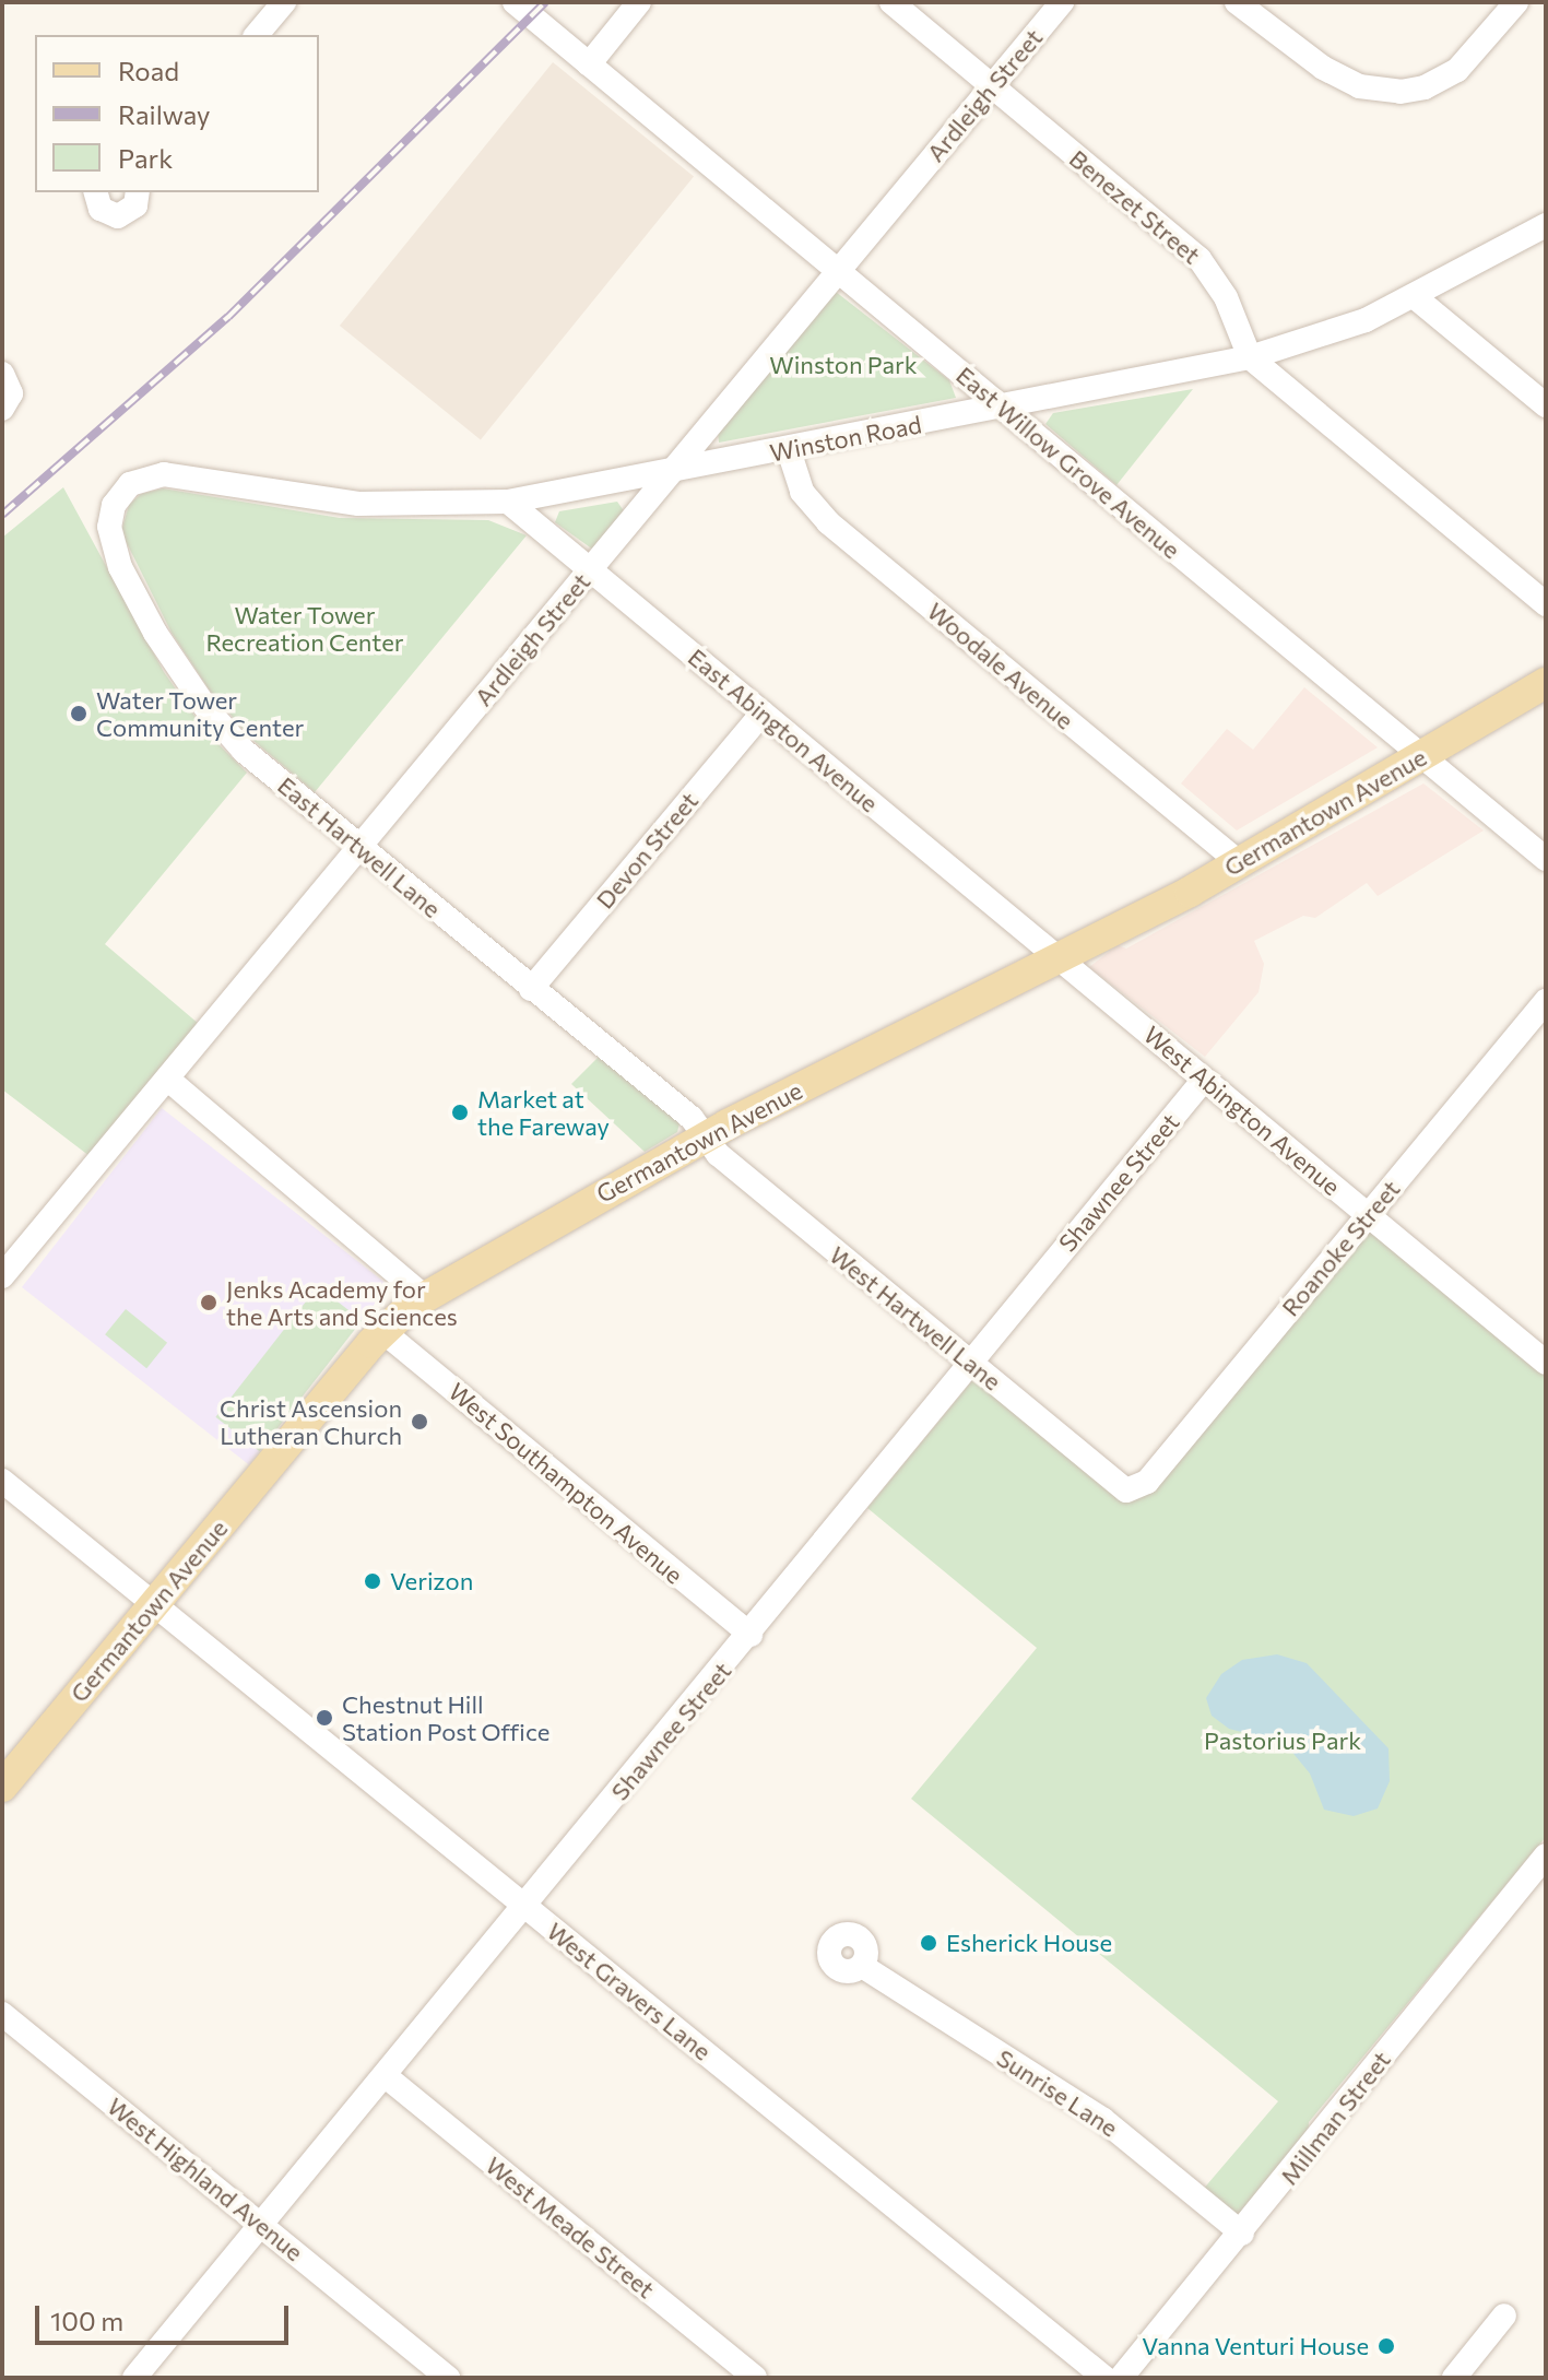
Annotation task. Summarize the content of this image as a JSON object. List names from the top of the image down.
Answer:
{
  "streets": {
    "main road": ["Germantown Avenue"],
    "street": [
      "Ardleigh Street",
      "Benezet Street",
      "Winston Road",
      "East Willow Grove Avenue",
      "Woodale Avenue",
      "East Abington Avenue",
      "East Hartwell Lane",
      "Devon Street",
      "West Abington Avenue",
      "Shawnee Street",
      "Roanoke Street",
      "West Hartwell Lane",
      "West Southampton Avenue",
      "West Gravers Lane",
      "Sunrise Lane",
      "Millman Street",
      "West Highland Avenue",
      "West Meade Street"
    ]
  },
  "crossings": [
    ["Ardleigh Street", "Benezet Street"],
    ["Ardleigh Street", "Winston Road"],
    ["Ardleigh Street", "East Willow Grove Avenue"],
    ["Ardleigh Street", "East Abington Avenue"],
    ["Ardleigh Street", "East Hartwell Lane"],
    ["Benezet Street", "Winston Road"],
    ["Winston Road", "East Willow Grove Avenue"],
    ["Winston Road", "Woodale Avenue"],
    ["Winston Road", "East Abington Avenue"],
    ["Winston Road", "East Hartwell Lane"],
    ["East Willow Grove Avenue", "Germantown Avenue"],
    ["Woodale Avenue", "Germantown Avenue"],
    ["East Abington Avenue", "Germantown Avenue"],
    ["East Abington Avenue", "Devon Street"],
    ["East Abington Avenue", "West Abington Avenue"],
    ["Germantown Avenue", "East Hartwell Lane"],
    ["Germantown Avenue", "West Abington Avenue"],
    ["Germantown Avenue", "West Hartwell Lane"],
    ["Germantown Avenue", "West Southampton Avenue"],
    ["Germantown Avenue", "West Gravers Lane"],
    ["East Hartwell Lane", "Devon Street"],
    ["East Hartwell Lane", "West Hartwell Lane"],
    ["West Abington Avenue", "Shawnee Street"],
    ["West Abington Avenue", "Roanoke Street"],
    ["Shawnee Street", "West Hartwell Lane"],
    ["Shawnee Street", "West Southampton Avenue"],
    ["Shawnee Street", "West Gravers Lane"],
    ["Shawnee Street", "West Highland Avenue"],
    ["Shawnee Street", "West Meade Street"],
    ["Roanoke Street", "West Hartwell Lane"],
    ["Sunrise Lane", "Millman Street"]
  ],
  "parks": ["Winston Park", "Water Tower Recreation Center", "Pastorius Park"],
  "places": [
    "Water Tower Community Center",
    "Market at the Fareway",
    "Jenks Academy for the Arts and Sciences",
    "Christ Ascension Lutheran Church",
    "Verizon",
    "Chestnut Hill Station Post Office",
    "Esherick House",
    "Vanna Venturi House"
  ],
  "legend": ["Road", "Railway", "Park"],
  "scale_bar": "100 m"
}
